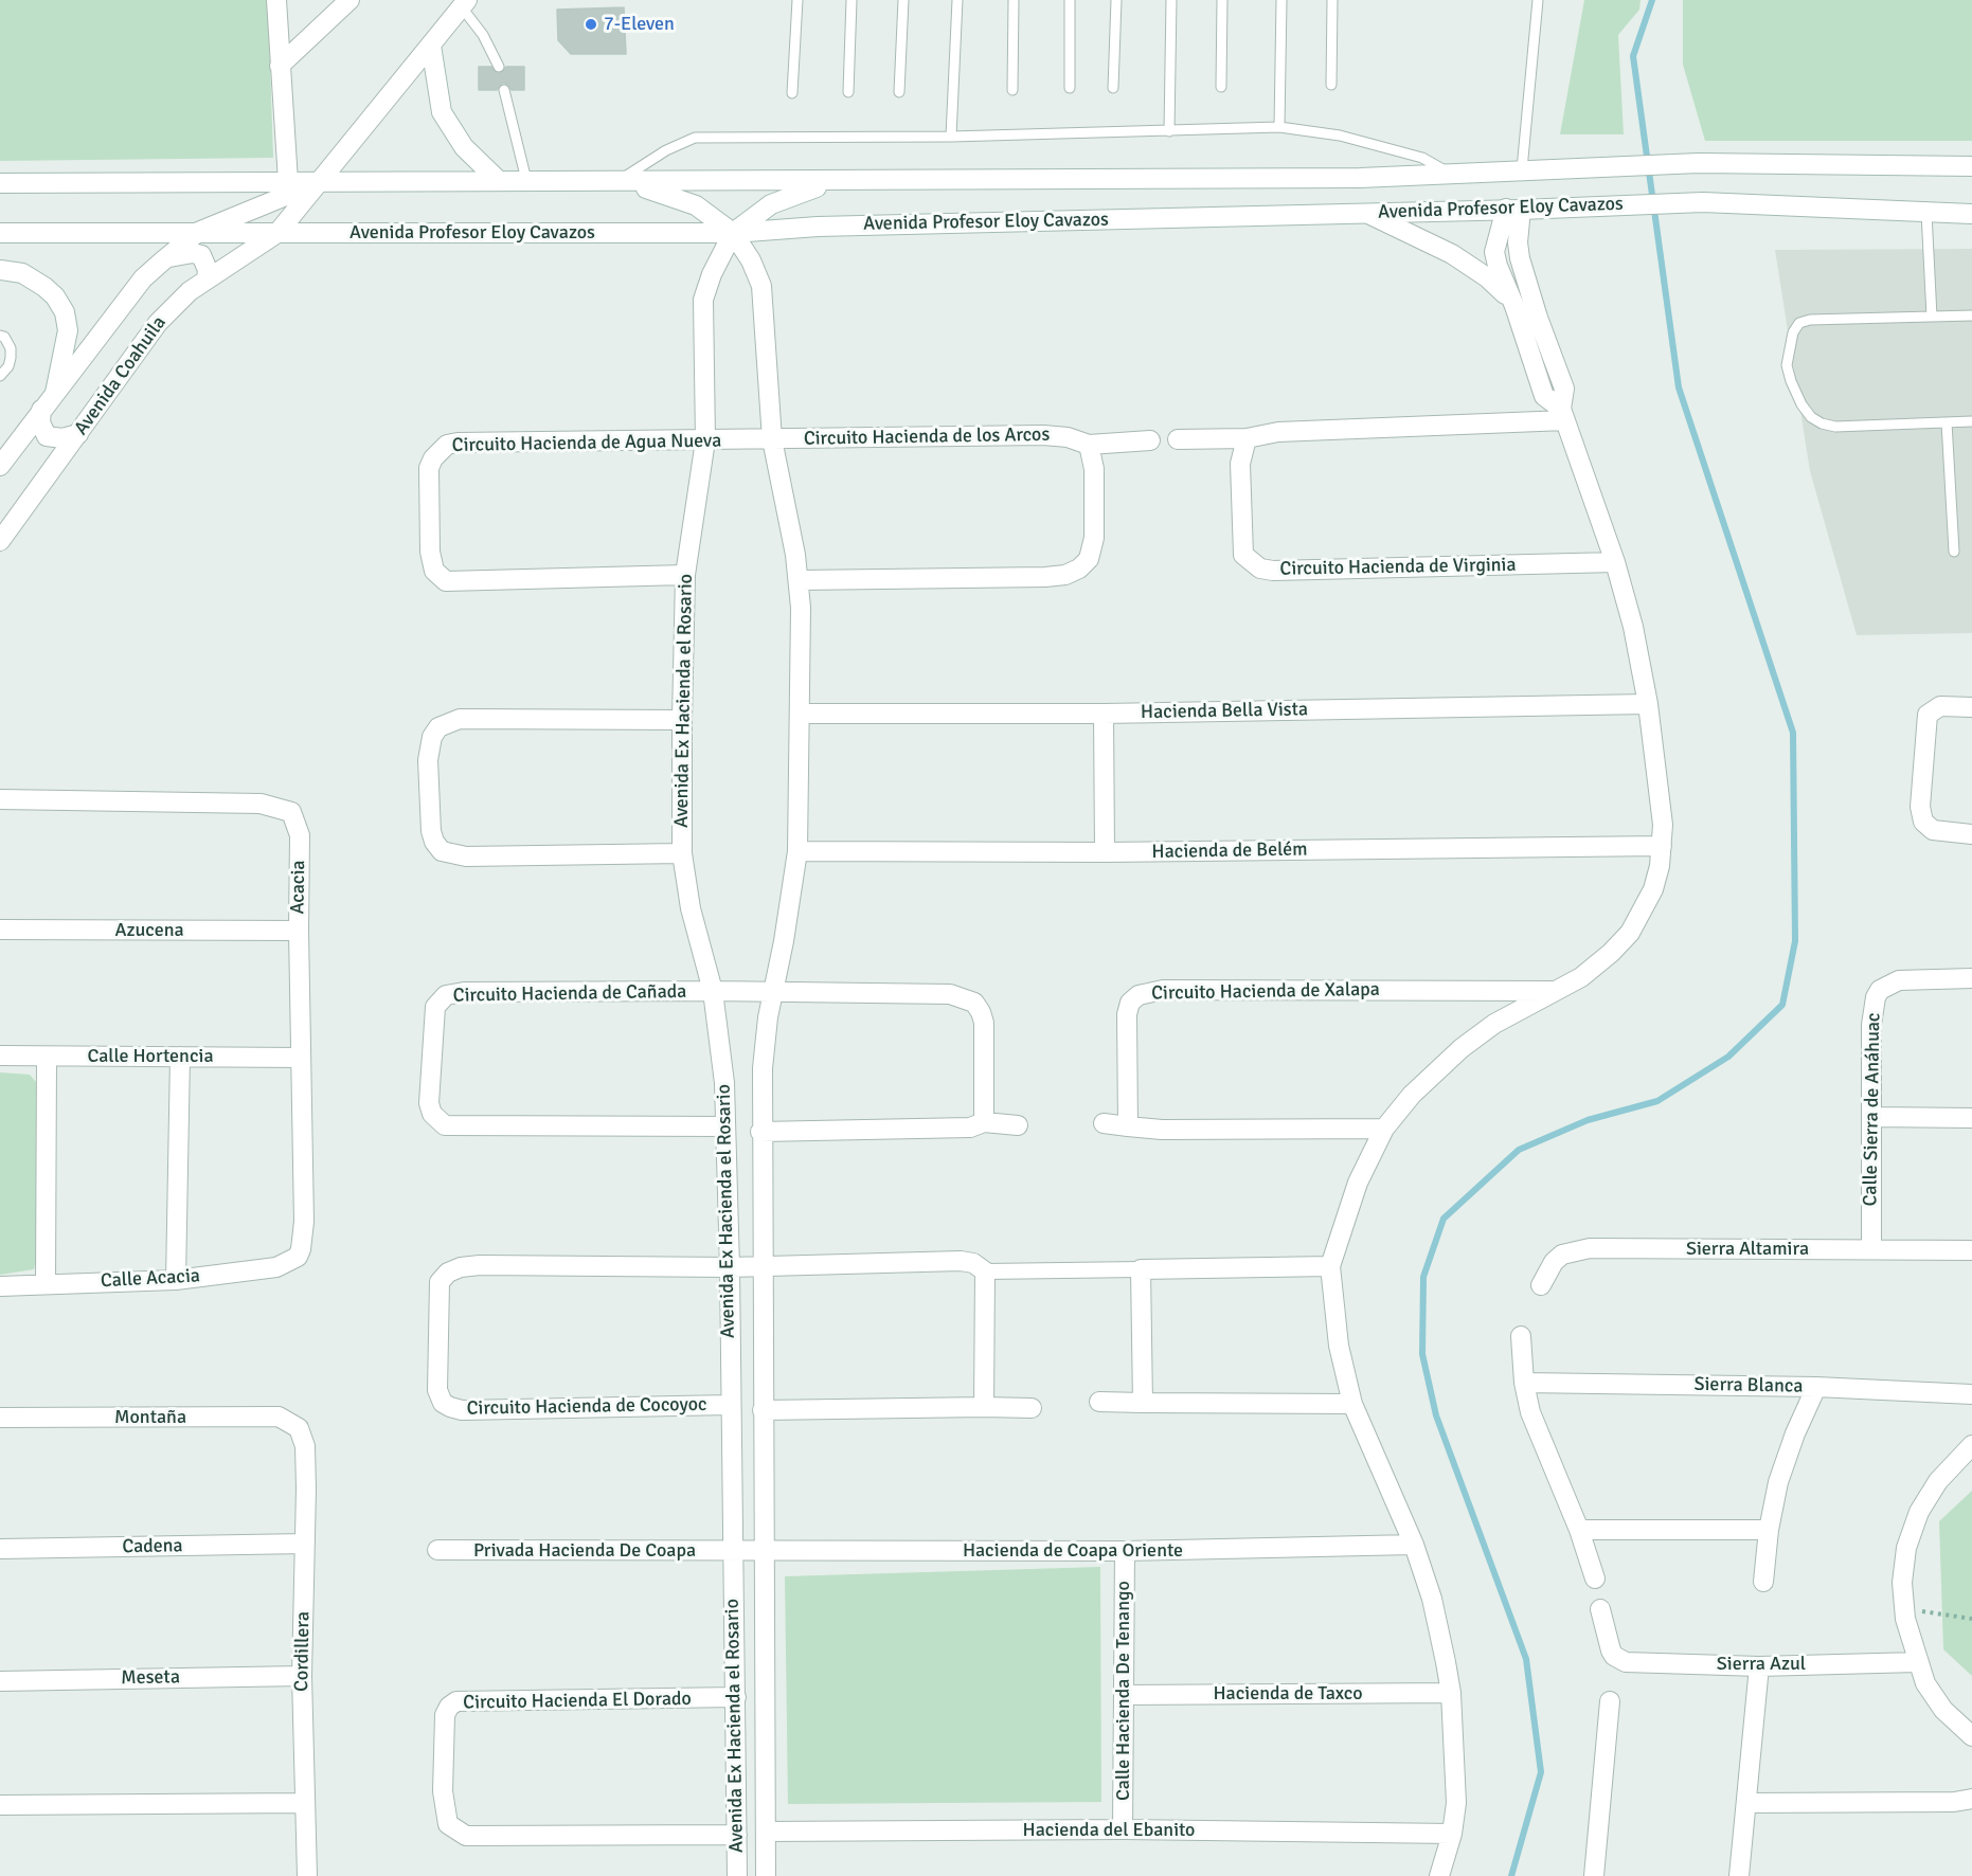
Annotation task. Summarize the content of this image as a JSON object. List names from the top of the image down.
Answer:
{
  "streets": {
    "street": [
      "Avenida Profesor Eloy Cavazos",
      "Avenida Coahuila",
      "Circuito Hacienda de los Arcos",
      "Circuito Hacienda de Agua Nueva",
      "Circuito Hacienda de Virginia",
      "Avenida Ex Hacienda el Rosario",
      "Hacienda Bella Vista",
      "Hacienda de Belém",
      "Acacia",
      "Azucena",
      "Circuito Hacienda de Xalapa",
      "Circuito Hacienda de Cañada",
      "Calle Hortencia",
      "Calle Sierra de Anáhuac",
      "Sierra Altamira",
      "Calle Acacia",
      "Sierra Blanca",
      "Circuito Hacienda de Cocoyoc",
      "Montaña",
      "Cadena",
      "Privada Hacienda De Coapa",
      "Hacienda de Coapa Oriente",
      "Cordillera",
      "Sierra Azul",
      "Meseta",
      "Calle Hacienda De Tenango",
      "Hacienda de Taxco",
      "Circuito Hacienda El Dorado",
      "Hacienda del Ebanito"
    ]
  },
  "crossings": [
    ["Avenida Profesor Eloy Cavazos", "Avenida Coahuila"],
    ["Avenida Profesor Eloy Cavazos", "Avenida Ex Hacienda el Rosario"],
    ["Circuito Hacienda de los Arcos", "Circuito Hacienda de Agua Nueva"],
    ["Circuito Hacienda de los Arcos", "Avenida Ex Hacienda el Rosario"],
    ["Circuito Hacienda de Agua Nueva", "Avenida Ex Hacienda el Rosario"],
    ["Avenida Ex Hacienda el Rosario", "Hacienda Bella Vista"],
    ["Avenida Ex Hacienda el Rosario", "Hacienda de Belém"],
    ["Avenida Ex Hacienda el Rosario", "Circuito Hacienda de Cañada"],
    ["Avenida Ex Hacienda el Rosario", "Circuito Hacienda de Cocoyoc"],
    ["Avenida Ex Hacienda el Rosario", "Privada Hacienda De Coapa"],
    ["Avenida Ex Hacienda el Rosario", "Hacienda de Coapa Oriente"],
    ["Avenida Ex Hacienda el Rosario", "Circuito Hacienda El Dorado"],
    ["Avenida Ex Hacienda el Rosario", "Hacienda del Ebanito"],
    ["Acacia", "Azucena"],
    ["Acacia", "Calle Hortencia"],
    ["Acacia", "Calle Acacia"],
    ["Calle Sierra de Anáhuac", "Sierra Altamira"],
    ["Montaña", "Cordillera"],
    ["Cadena", "Cordillera"],
    ["Privada Hacienda De Coapa", "Hacienda de Coapa Oriente"],
    ["Hacienda de Coapa Oriente", "Calle Hacienda De Tenango"],
    ["Cordillera", "Meseta"],
    ["Calle Hacienda De Tenango", "Hacienda de Taxco"],
    ["Calle Hacienda De Tenango", "Hacienda del Ebanito"]
  ],
  "places": ["7-Eleven"]
}
